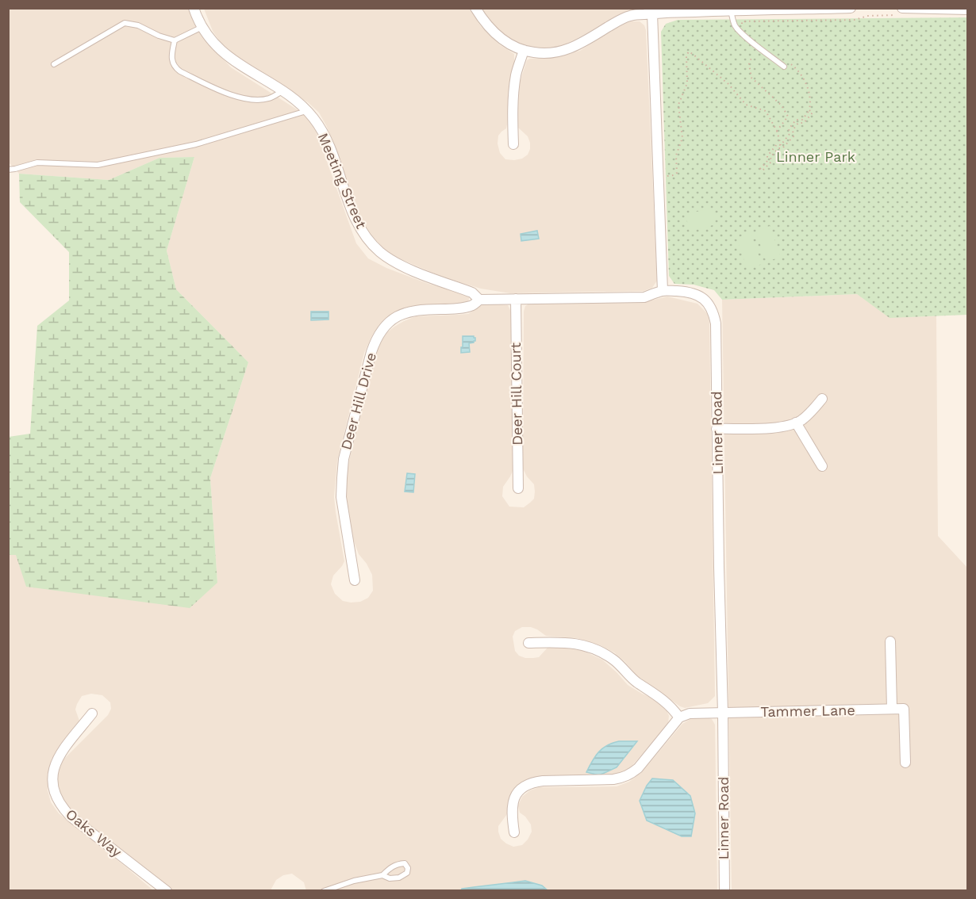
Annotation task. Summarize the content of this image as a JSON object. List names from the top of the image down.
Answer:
{
  "streets": {
    "street": [
      "Meeting Street",
      "Deer Hill Court",
      "Deer Hill Drive",
      "Linner Road",
      "Tammer Lane",
      "Oaks Way"
    ]
  },
  "crossings": [
    ["Meeting Street", "Deer Hill Drive"],
    ["Linner Road", "Tammer Lane"]
  ],
  "parks": ["Linner Park"]
}
